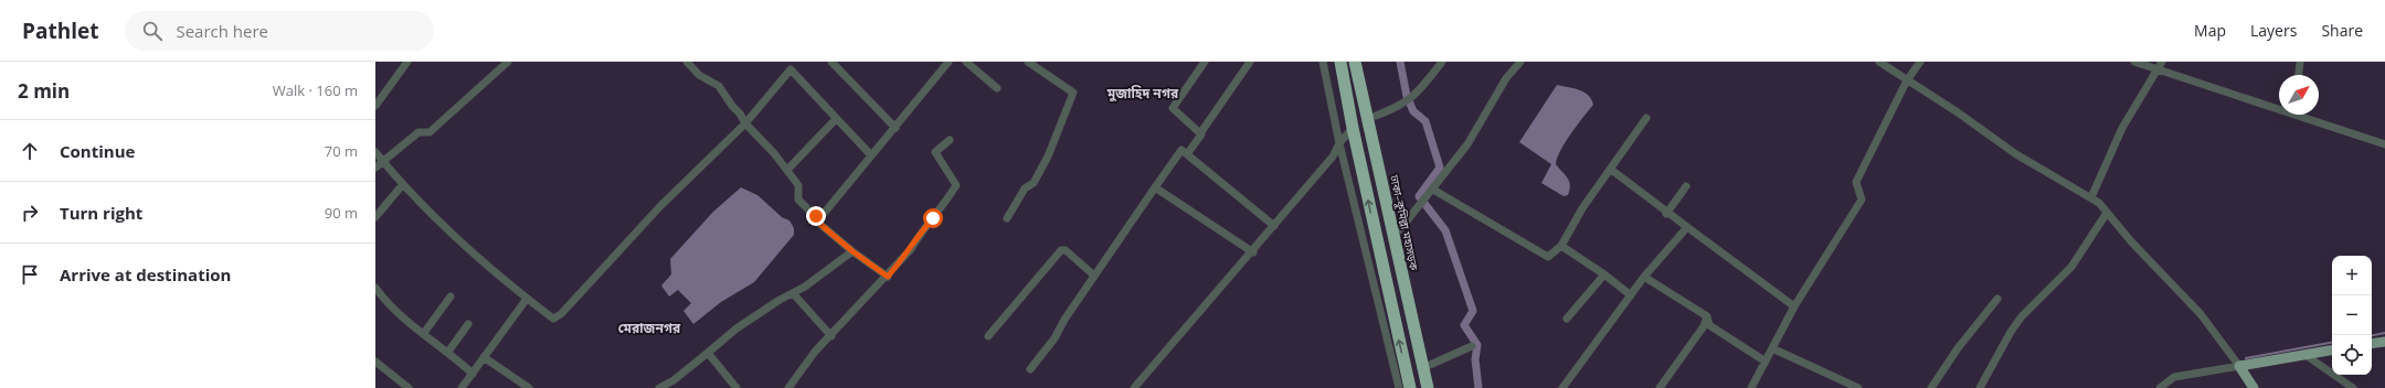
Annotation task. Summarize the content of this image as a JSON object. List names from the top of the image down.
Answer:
{
  "streets": {
    "highway": ["ঢাকা–কুমিল্লা মহাসড়ক"]
  },
  "districts": ["মুজাহিদ নগর", "মেরাজনগর"],
  "north": "top right",
  "page": {
    "header": "Pathlet",
    "search": "Search here",
    "nav": ["Map", "Layers", "Share"],
    "heading": ["2 min", "Walk · 160 m"],
    "list": [
      ["Continue", "70 m"],
      ["Turn right", "90 m"],
      "Arrive at destination"
    ],
    "map_buttons": ["+", "−"]
  }
}
